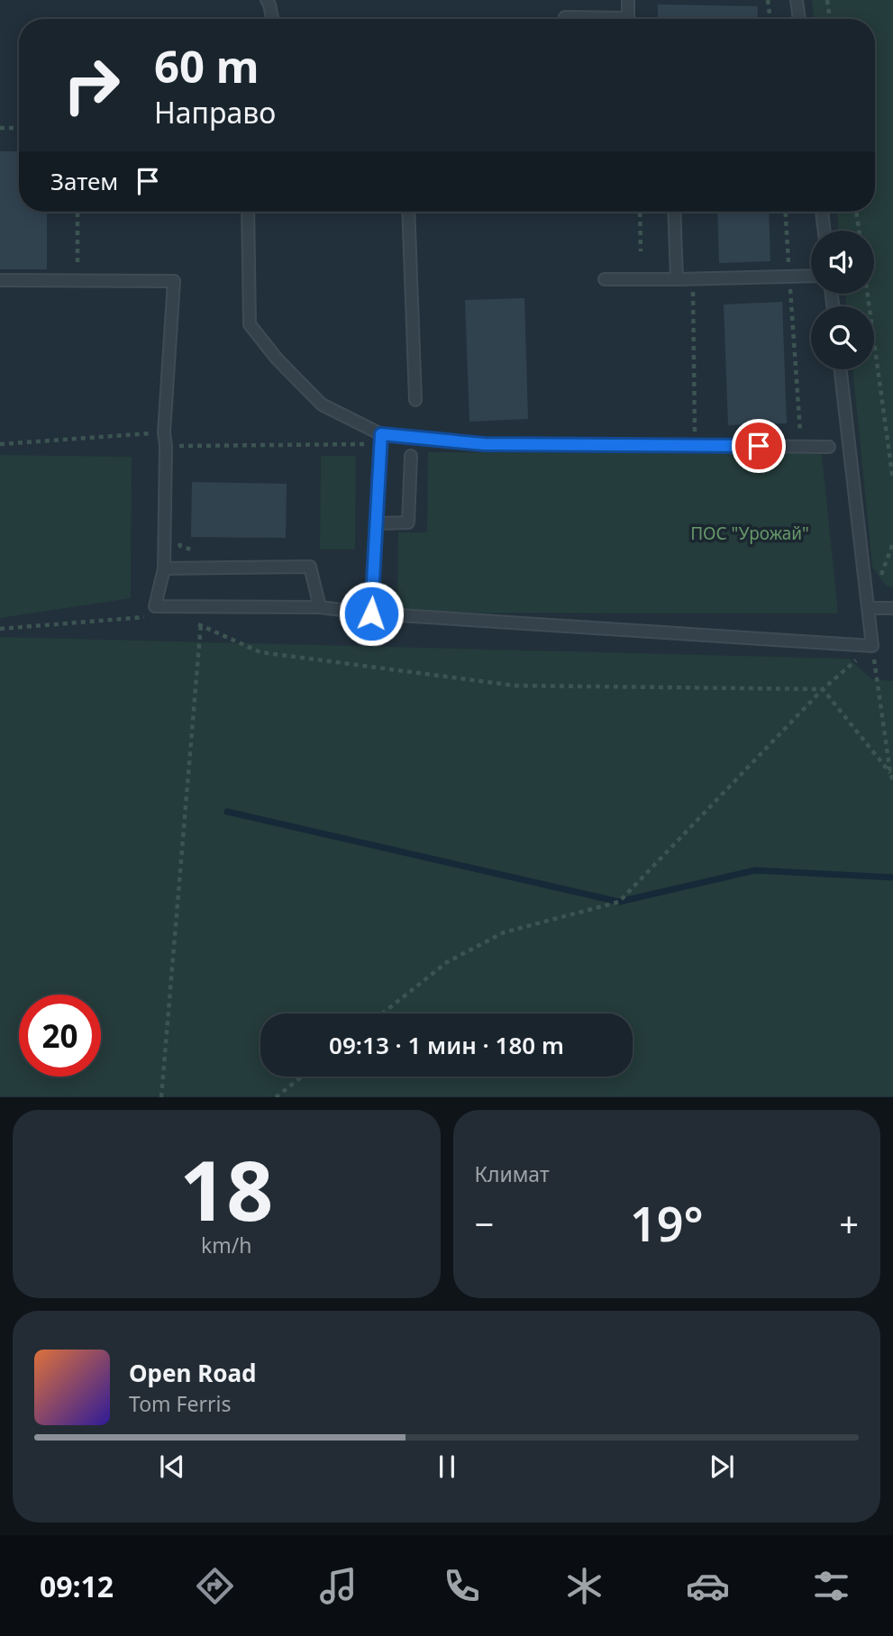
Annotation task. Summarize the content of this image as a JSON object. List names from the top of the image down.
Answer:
{
  "parks": ["ПОС \"Урожай\""],
  "page": {
    "turn": ["60 m", "Направо"],
    "then": "Затем",
    "limit": "20",
    "trip": "09:13 · 1 мин · 180 m",
    "tile": [
      ["18", "km/h"],
      "Климат"
    ],
    "heat": ["−", "19°", "+"],
    "song": ["Open Road", "Tom Ferris"],
    "tabs": "09:12"
  }
}
